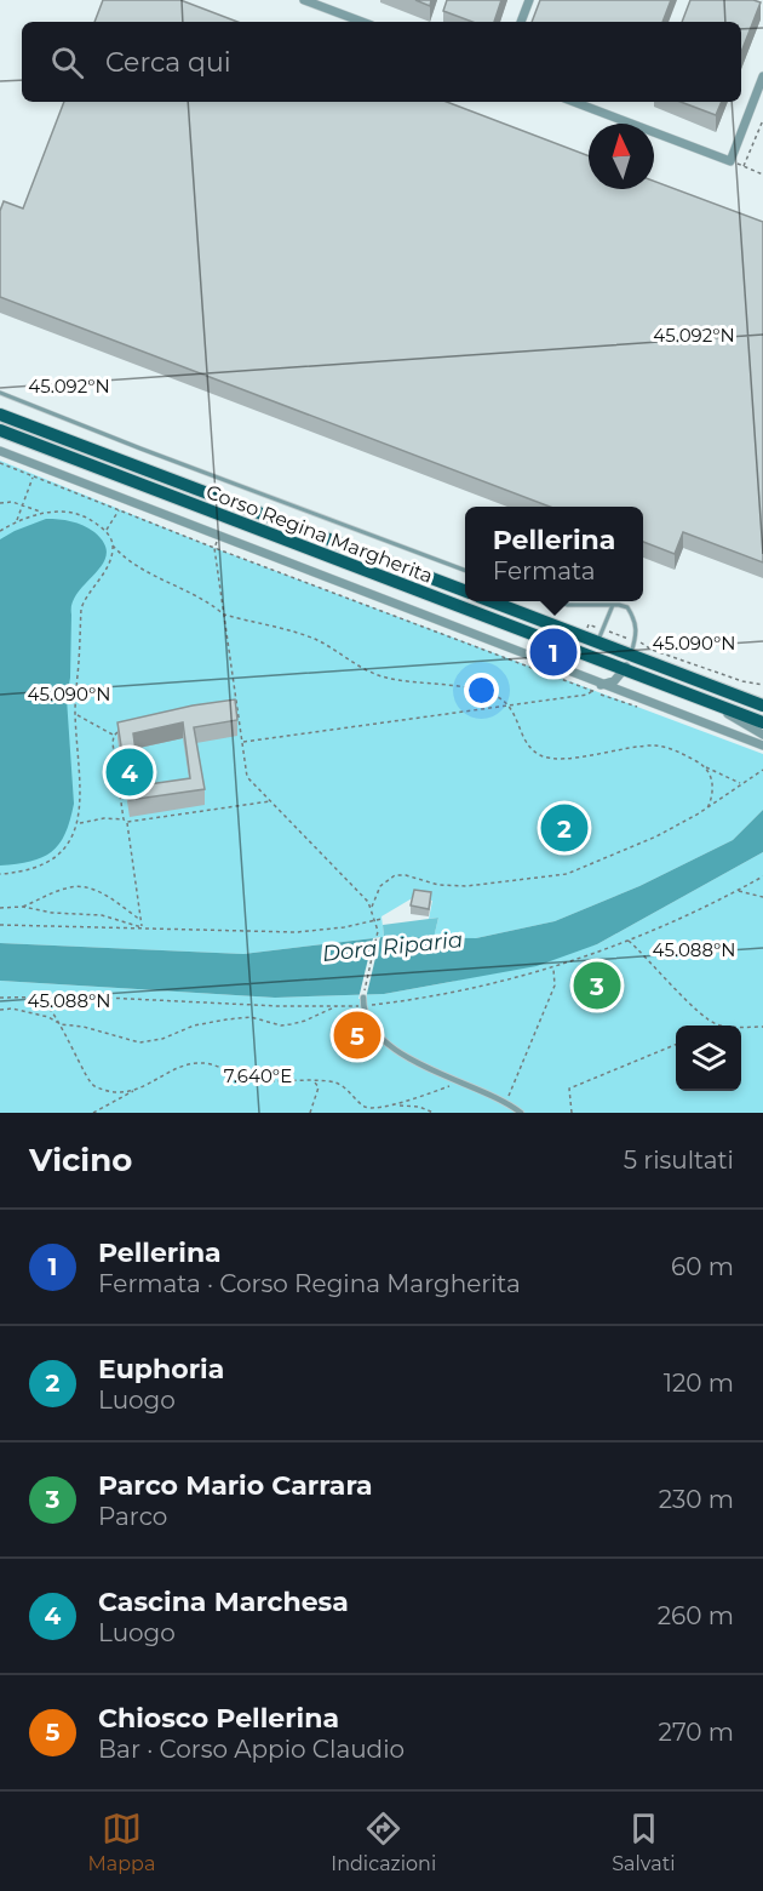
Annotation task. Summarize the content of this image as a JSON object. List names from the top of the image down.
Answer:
{
  "streets": {
    "main road": ["Corso Regina Margherita"]
  },
  "water": ["Dora Riparia"],
  "north": "top",
  "page": {
    "search": "Cerca qui",
    "popup": ["Pellerina", "Fermata"],
    "pins": [
      "1",
      "4",
      "2",
      "3",
      "5"
    ],
    "heading": ["Vicino", "5 risultati"],
    "list": [
      {
        "mark": "1",
        "name": "Pellerina",
        "note": "Fermata · Corso Regina Margherita",
        "value": "60 m"
      },
      {
        "mark": "2",
        "name": "Euphoria",
        "note": "Luogo",
        "value": "120 m"
      },
      {
        "mark": "3",
        "name": "Parco Mario Carrara",
        "note": "Parco",
        "value": "230 m"
      },
      {
        "mark": "4",
        "name": "Cascina Marchesa",
        "note": "Luogo",
        "value": "260 m"
      },
      {
        "mark": "5",
        "name": "Chiosco Pellerina",
        "note": "Bar · Corso Appio Claudio",
        "value": "270 m"
      }
    ],
    "nav": ["Mappa", "Indicazioni", "Salvati"]
  },
  "coordinates": [
    "45.092°N",
    "45.090°N",
    "45.088°N",
    "7.640°E"
  ]
}
